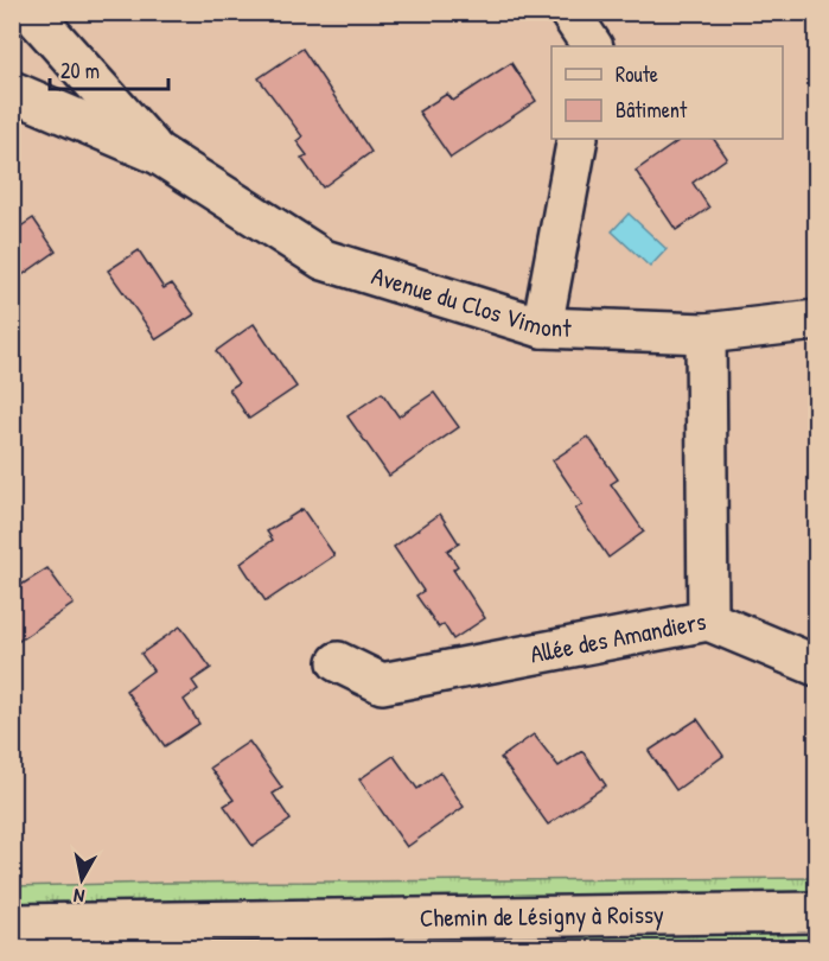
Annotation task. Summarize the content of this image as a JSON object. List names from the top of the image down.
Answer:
{
  "streets": {
    "street": ["Avenue du Clos Vimont", "Allée des Amandiers", "Chemin de Lésigny à Roissy"]
  },
  "crossings": [
    ["Avenue du Clos Vimont", "Allée des Amandiers"]
  ],
  "legend": ["Route", "Bâtiment"],
  "scale_bar": "20 m",
  "north": "bottom"
}
